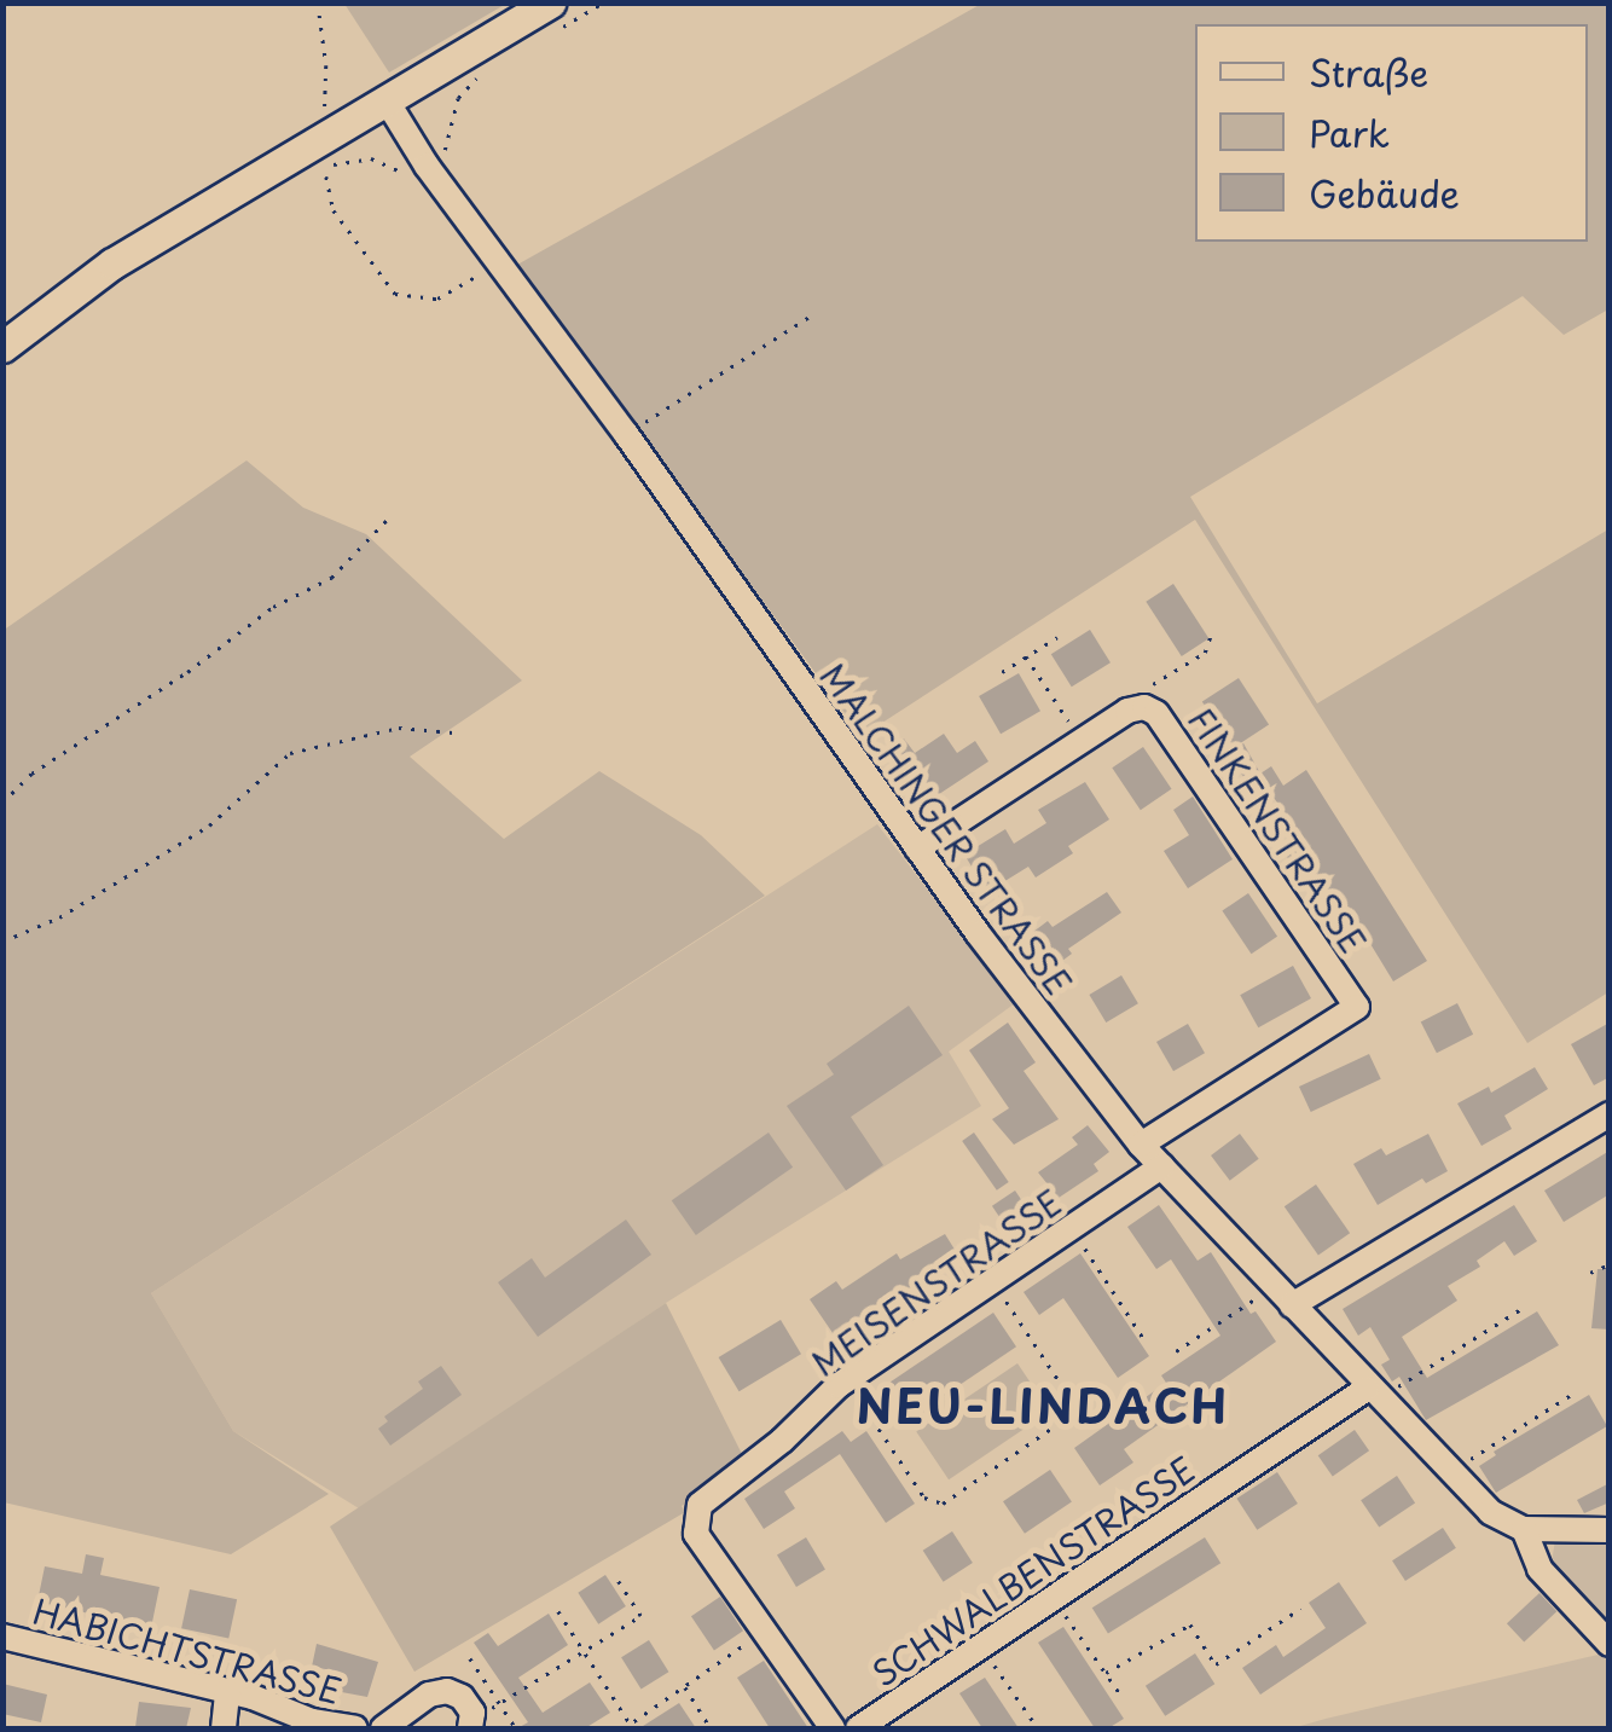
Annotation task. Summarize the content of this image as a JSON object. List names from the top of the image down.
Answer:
{
  "streets": {
    "street": [
      "MALCHINGER STRASSE",
      "FINKENSTRASSE",
      "MEISENSTRASSE",
      "SCHWALBENSTRASSE",
      "HABICHTSTRASSE"
    ]
  },
  "crossings": [
    ["MALCHINGER STRASSE", "FINKENSTRASSE"],
    ["MALCHINGER STRASSE", "MEISENSTRASSE"],
    ["MALCHINGER STRASSE", "SCHWALBENSTRASSE"]
  ],
  "districts": ["NEU-LINDACH"],
  "legend": ["Straße", "Park", "Gebäude"]
}
